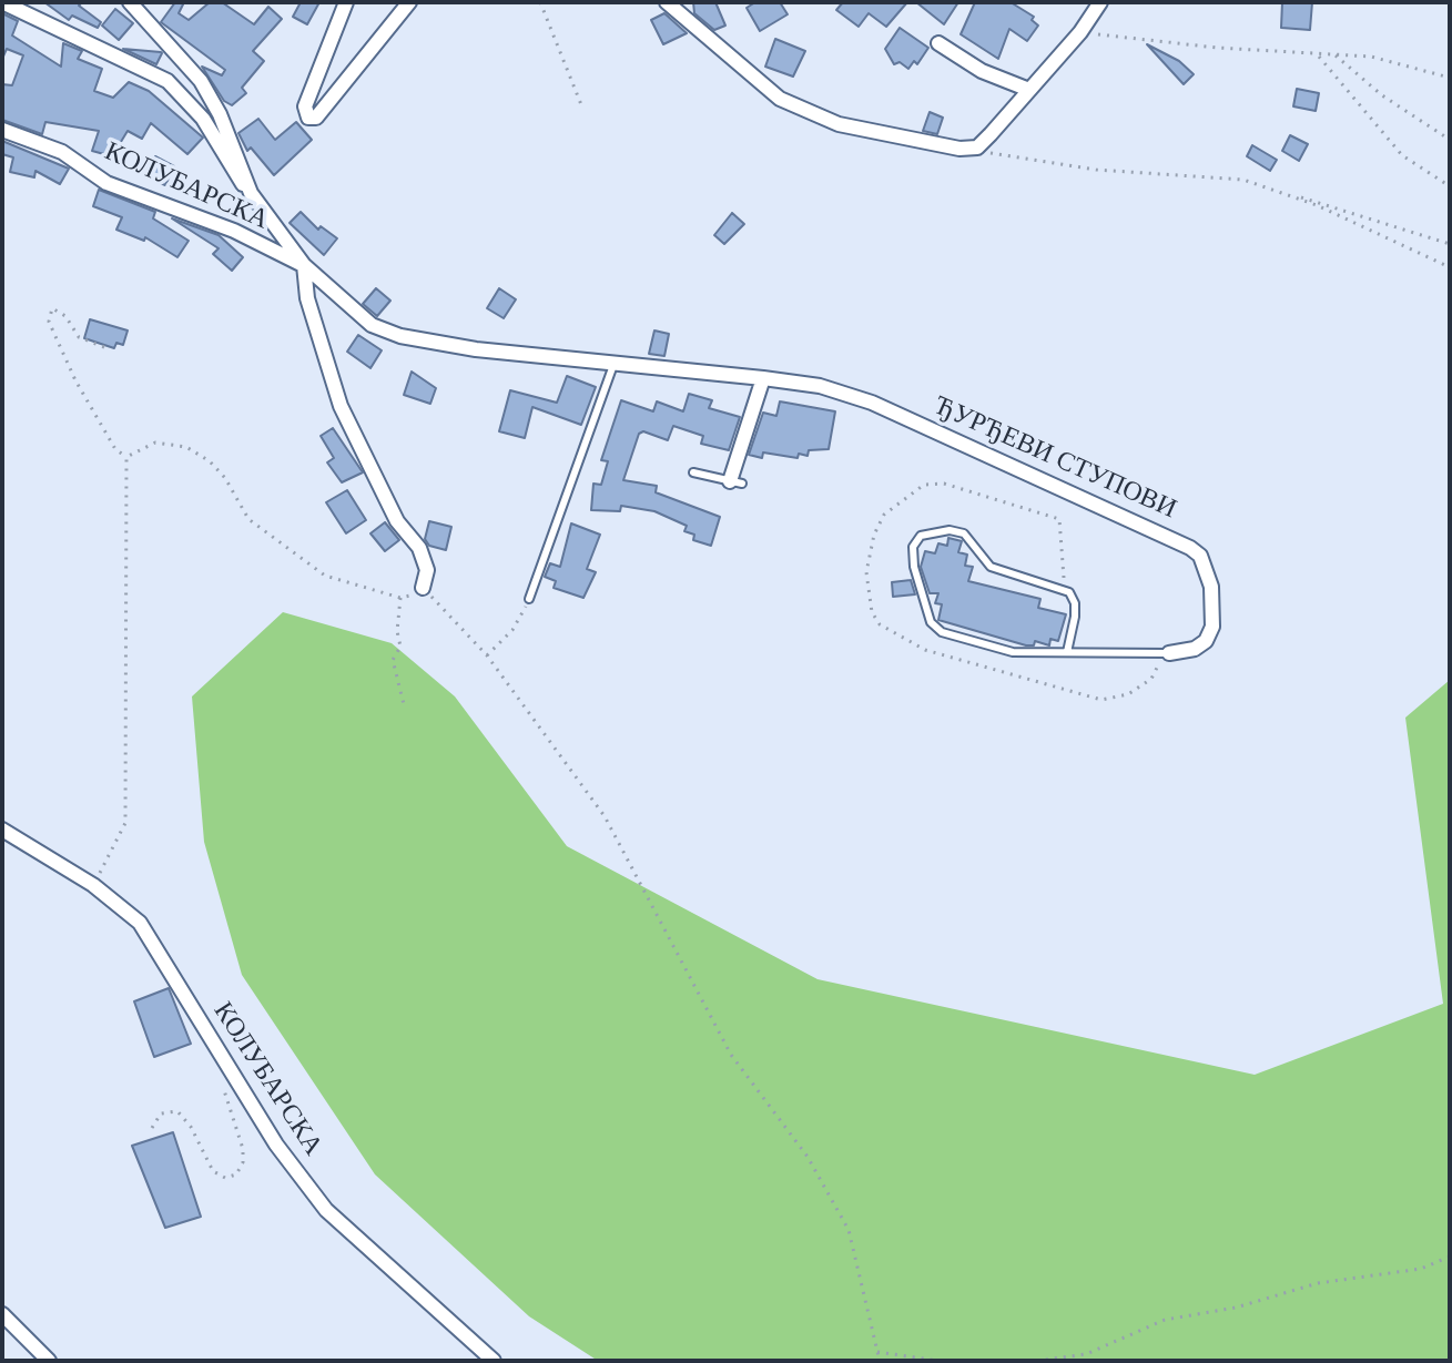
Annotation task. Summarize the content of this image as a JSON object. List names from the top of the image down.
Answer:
{
  "streets": {
    "street": ["КОЛУБАРСКА", "ЂУРЂЕВИ СТУПОВИ"]
  },
  "crossings": [
    ["КОЛУБАРСКА", "ЂУРЂЕВИ СТУПОВИ"]
  ]
}
